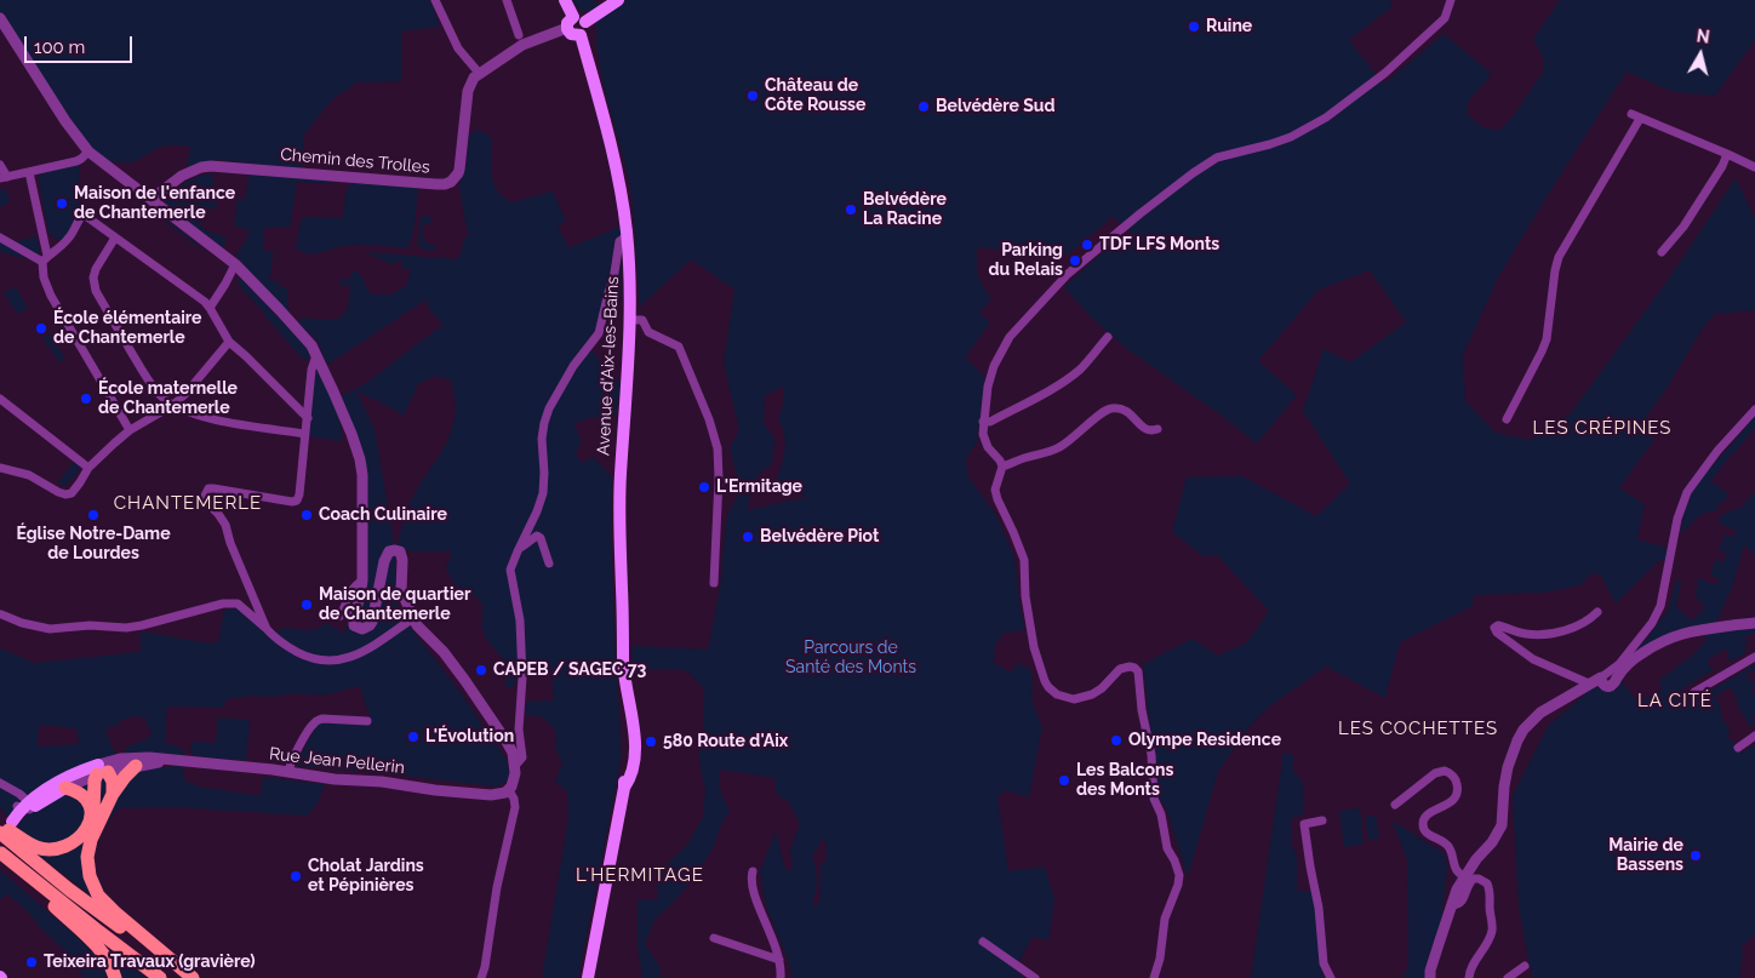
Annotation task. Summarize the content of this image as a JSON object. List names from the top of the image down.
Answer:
{
  "streets": {
    "main road": ["Avenue d'Aix-les-Bains", "Rue Jean Pellerin"],
    "street": ["Chemin des Trolles"]
  },
  "districts": [
    "LES CRÉPINES",
    "CHANTEMERLE",
    "LA CITÉ",
    "LES COCHETTES",
    "L'HERMITAGE"
  ],
  "parks": ["Parcours de Santé des Monts"],
  "places": [
    "Ruine",
    "Château de Côte Rousse",
    "Belvédère Sud",
    "Maison de l'enfance de Chantemerle",
    "Belvédère La Racine",
    "TDF LFS Monts",
    "Parking du Relais",
    "École élémentaire de Chantemerle",
    "École maternelle de Chantemerle",
    "L'Ermitage",
    "Église Notre-Dame de Lourdes",
    "Coach Culinaire",
    "Belvédère Piot",
    "Maison de quartier de Chantemerle",
    "CAPEB / SAGEC 73",
    "L'Évolution",
    "Olympe Residence",
    "580 Route d'Aix",
    "Les Balcons des Monts",
    "Mairie de Bassens",
    "Cholat Jardins et Pépinières",
    "Teixeira Travaux (gravière)"
  ],
  "scale_bar": "100 m",
  "north": "top"
}
